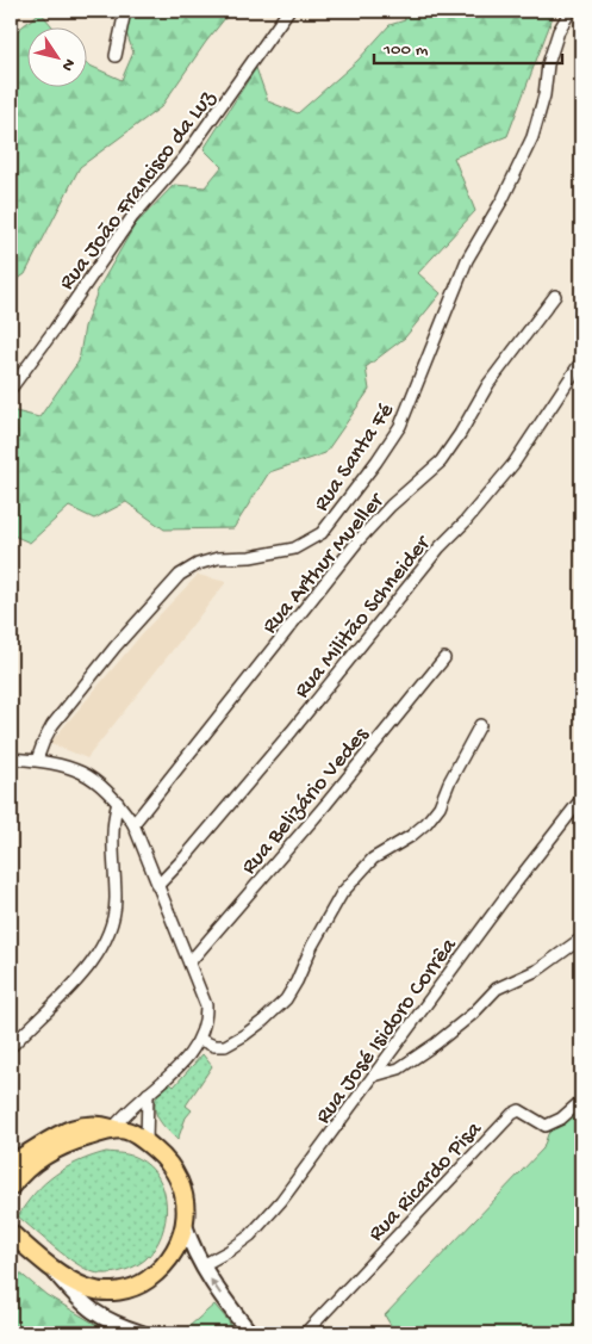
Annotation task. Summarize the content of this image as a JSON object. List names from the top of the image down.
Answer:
{
  "streets": {
    "street": [
      "Rua João Francisco da Luz",
      "Rua Santa Fé",
      "Rua Arthur Mueller",
      "Rua Militão Schneider",
      "Rua Belizário Vedes",
      "Rua José Isidoro Corrêa",
      "Rua Ricardo Pisa"
    ]
  },
  "scale_bar": "100 m",
  "north": "bottom right"
}
